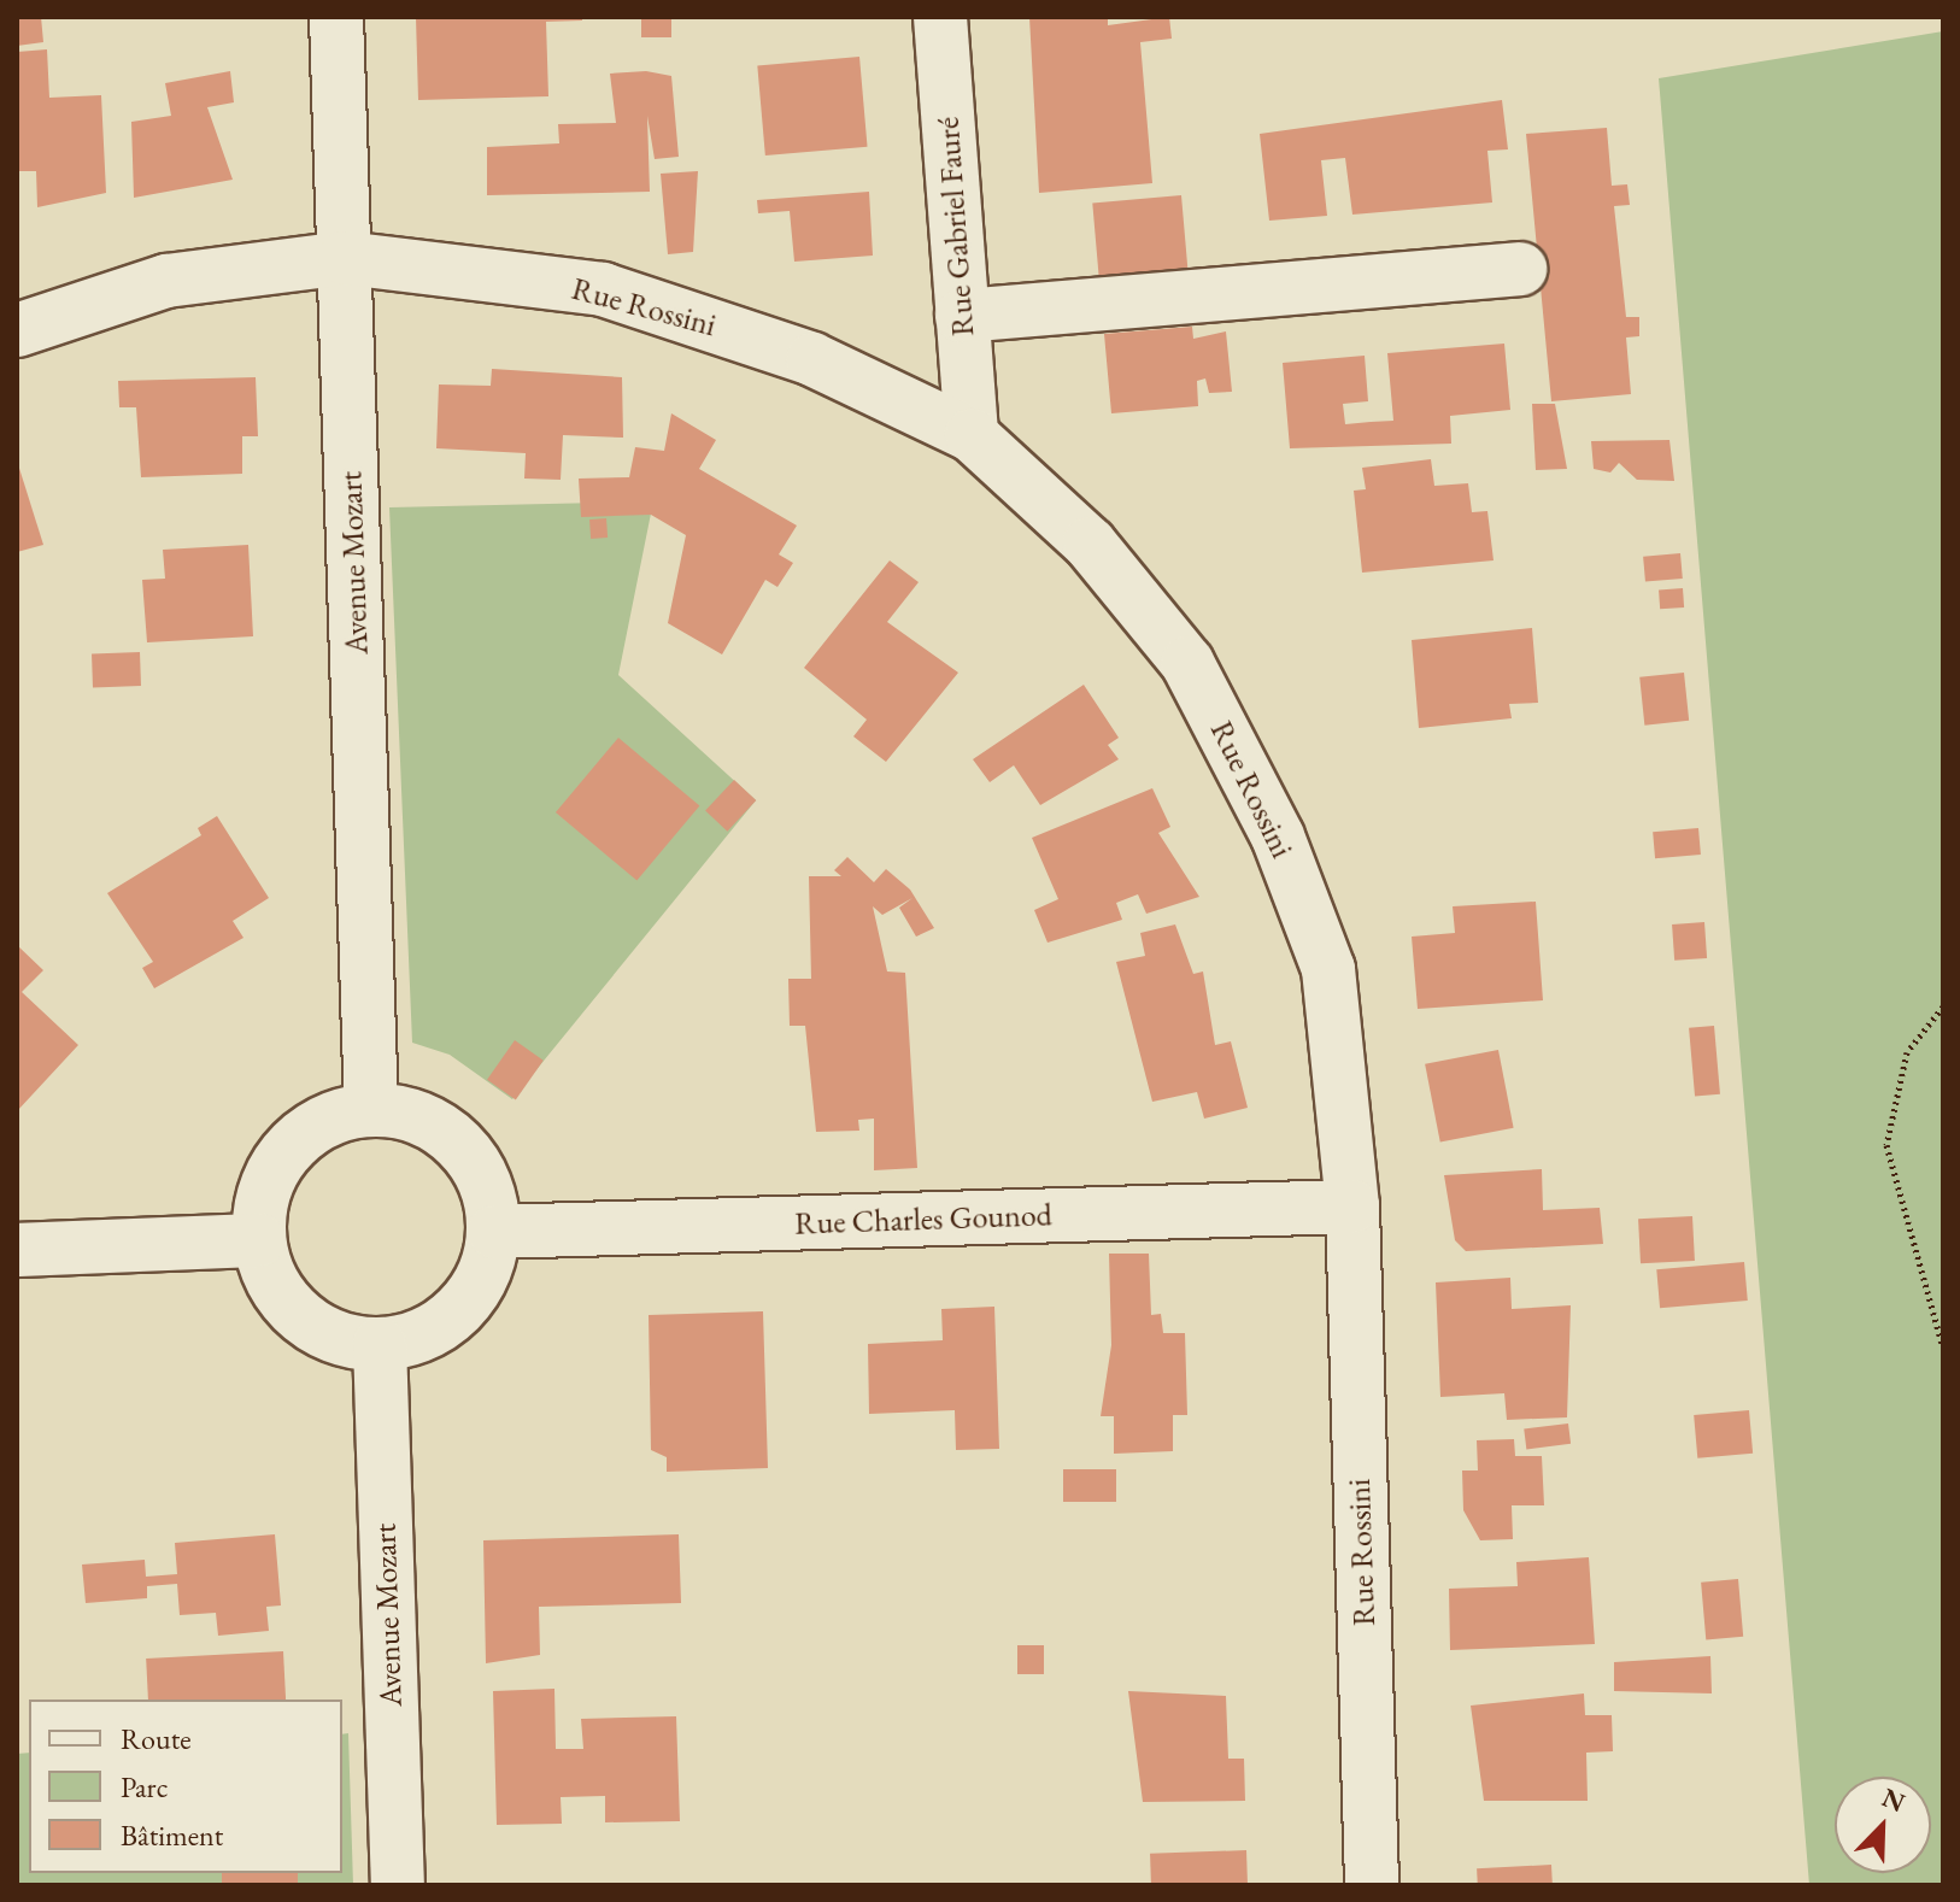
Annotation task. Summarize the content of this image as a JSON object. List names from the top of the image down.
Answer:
{
  "streets": {
    "street": [
      "Rue Gabriel Fauré",
      "Rue Rossini",
      "Avenue Mozart",
      "Rue Charles Gounod"
    ]
  },
  "crossings": [
    ["Rue Gabriel Fauré", "Rue Rossini"],
    ["Rue Rossini", "Avenue Mozart"],
    ["Rue Rossini", "Rue Charles Gounod"],
    ["Avenue Mozart", "Rue Charles Gounod"]
  ],
  "legend": ["Route", "Parc", "Bâtiment"],
  "north": "top right"
}
